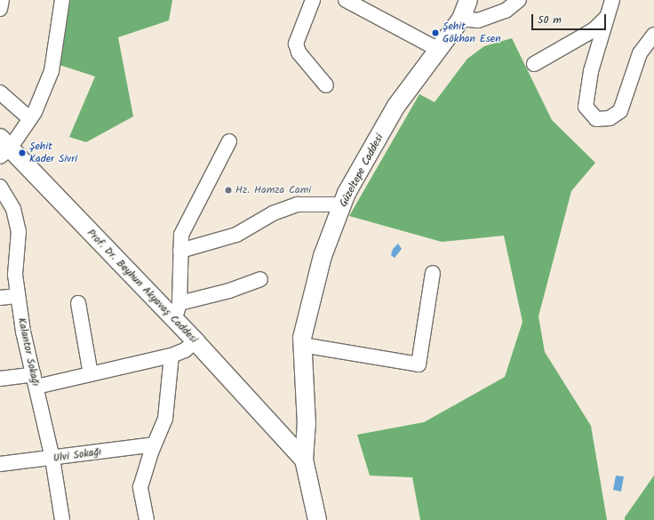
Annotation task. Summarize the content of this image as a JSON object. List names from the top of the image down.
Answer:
{
  "streets": {
    "main road": ["Güzeltepe Caddesi", "Prof. Dr. Beyhun Akyavaş Caddesi"],
    "street": ["Kalantor Sokağı", "Ulvi Sokağı"]
  },
  "crossings": [
    ["Güzeltepe Caddesi", "Prof. Dr. Beyhun Akyavaş Caddesi"],
    ["Kalantor Sokağı", "Ulvi Sokağı"]
  ],
  "places": ["Şehit Gökhan Esen", "Şehit Kader Sivri", "Hz. Hamza Cami"],
  "scale_bar": "50 m"
}
